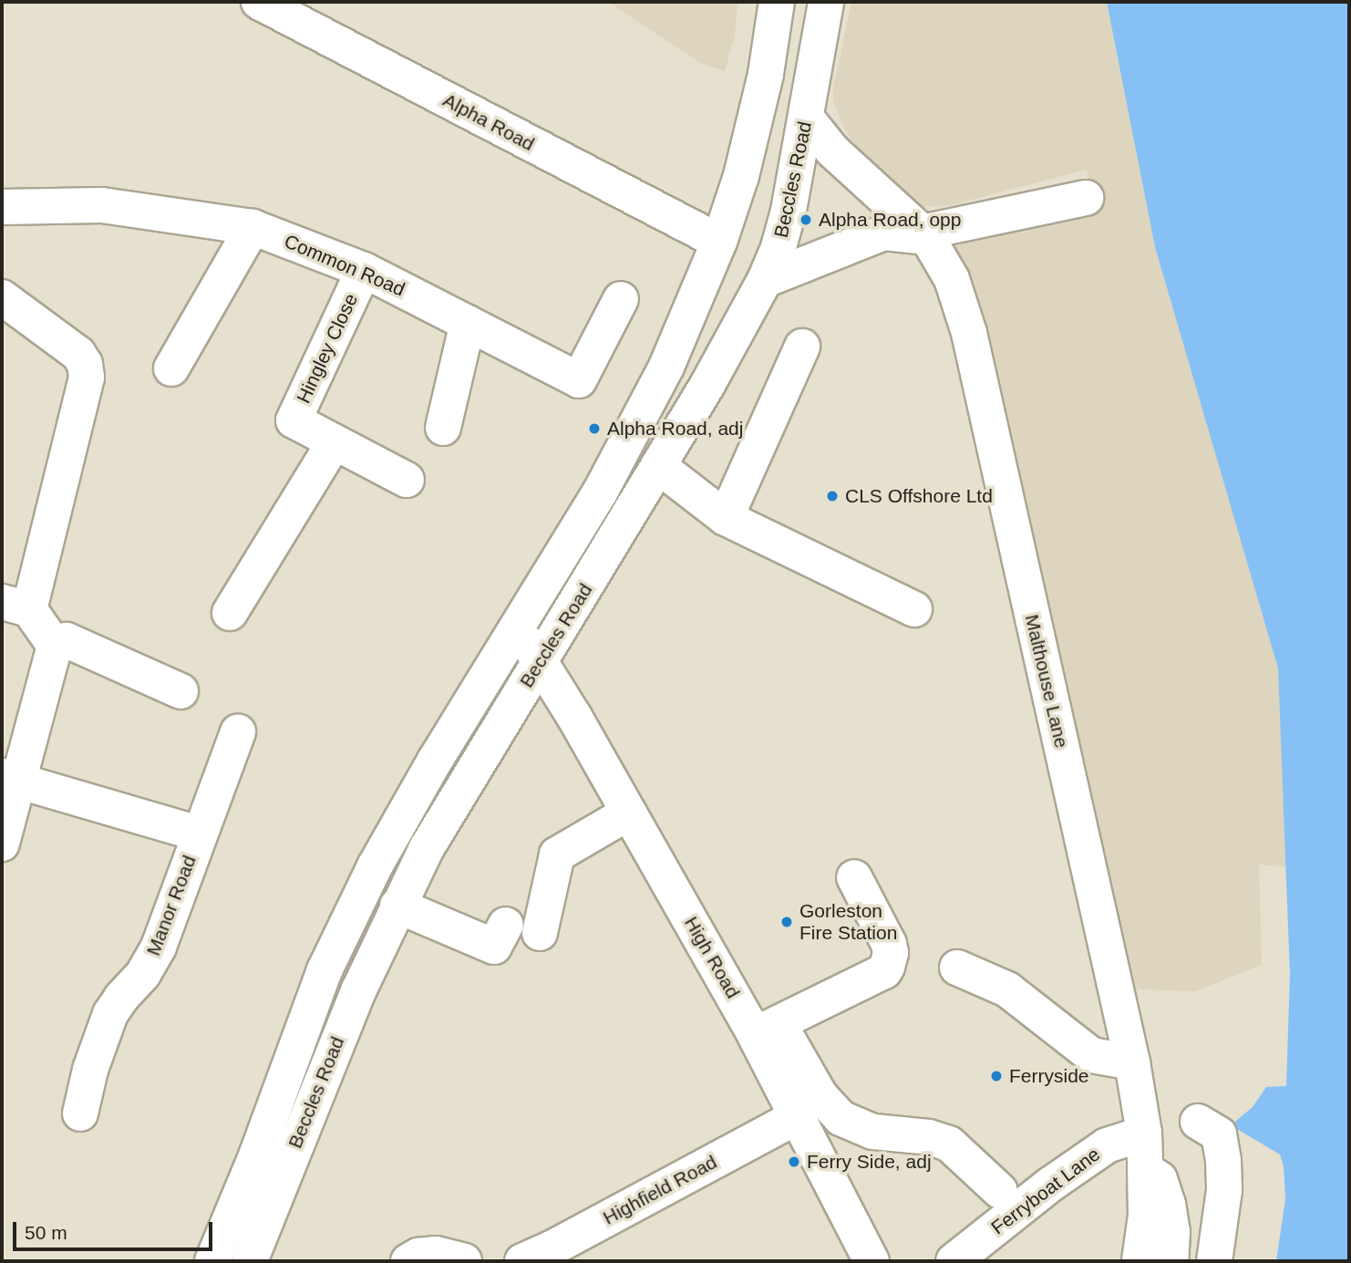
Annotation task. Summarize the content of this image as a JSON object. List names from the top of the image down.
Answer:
{
  "streets": {
    "street": [
      "Alpha Road",
      "Beccles Road",
      "Common Road",
      "Hingley Close",
      "Malthouse Lane",
      "Manor Road",
      "High Road",
      "Highfield Road",
      "Ferryboat Lane"
    ]
  },
  "crossings": [
    ["Alpha Road", "Beccles Road"],
    ["Beccles Road", "Malthouse Lane"],
    ["Beccles Road", "High Road"],
    ["Common Road", "Hingley Close"],
    ["Malthouse Lane", "Ferryboat Lane"],
    ["High Road", "Highfield Road"]
  ],
  "places": [
    "Alpha Road, opp",
    "Alpha Road, adj",
    "CLS Offshore Ltd",
    "Gorleston Fire Station",
    "Ferryside",
    "Ferry Side, adj"
  ],
  "scale_bar": "50 m"
}
